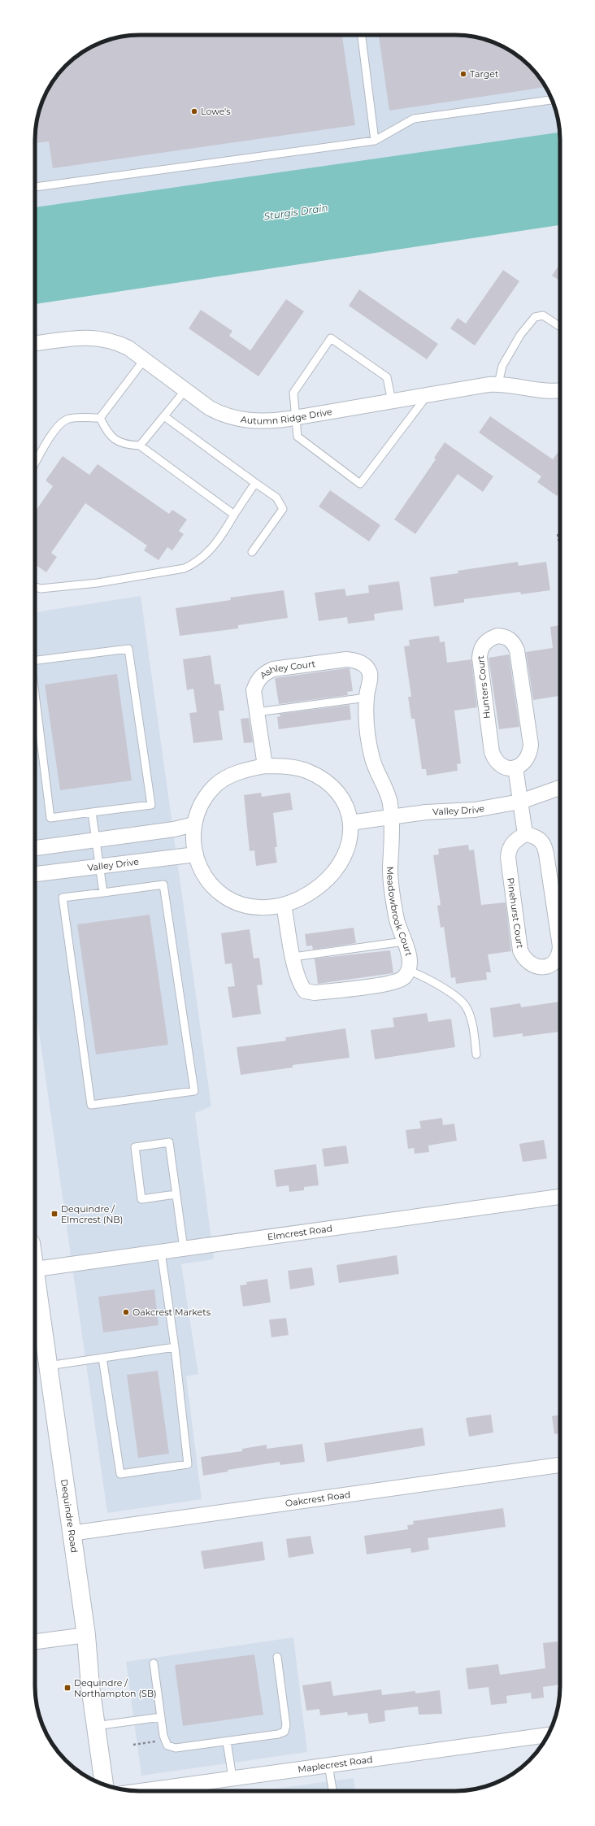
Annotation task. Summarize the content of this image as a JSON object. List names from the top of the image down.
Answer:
{
  "streets": {
    "main road": ["Dequindre Road"],
    "street": [
      "Autumn Ridge Drive",
      "Ashley Court",
      "Hunters Court",
      "Valley Drive",
      "Meadowbrook Court",
      "Pinehurst Court",
      "Elmcrest Road",
      "Oakcrest Road",
      "Maplecrest Road"
    ]
  },
  "crossings": [
    ["Ashley Court", "Valley Drive"],
    ["Ashley Court", "Meadowbrook Court"],
    ["Valley Drive", "Meadowbrook Court"],
    ["Elmcrest Road", "Dequindre Road"],
    ["Oakcrest Road", "Dequindre Road"]
  ],
  "water": ["Sturgis Drain"],
  "places": {
    "other": ["Target", "Lowe's", "Oakcrest Markets"],
    "transit": ["Dequindre / Elmcrest (NB)", "Dequindre / Northampton (SB)"]
  }
}
